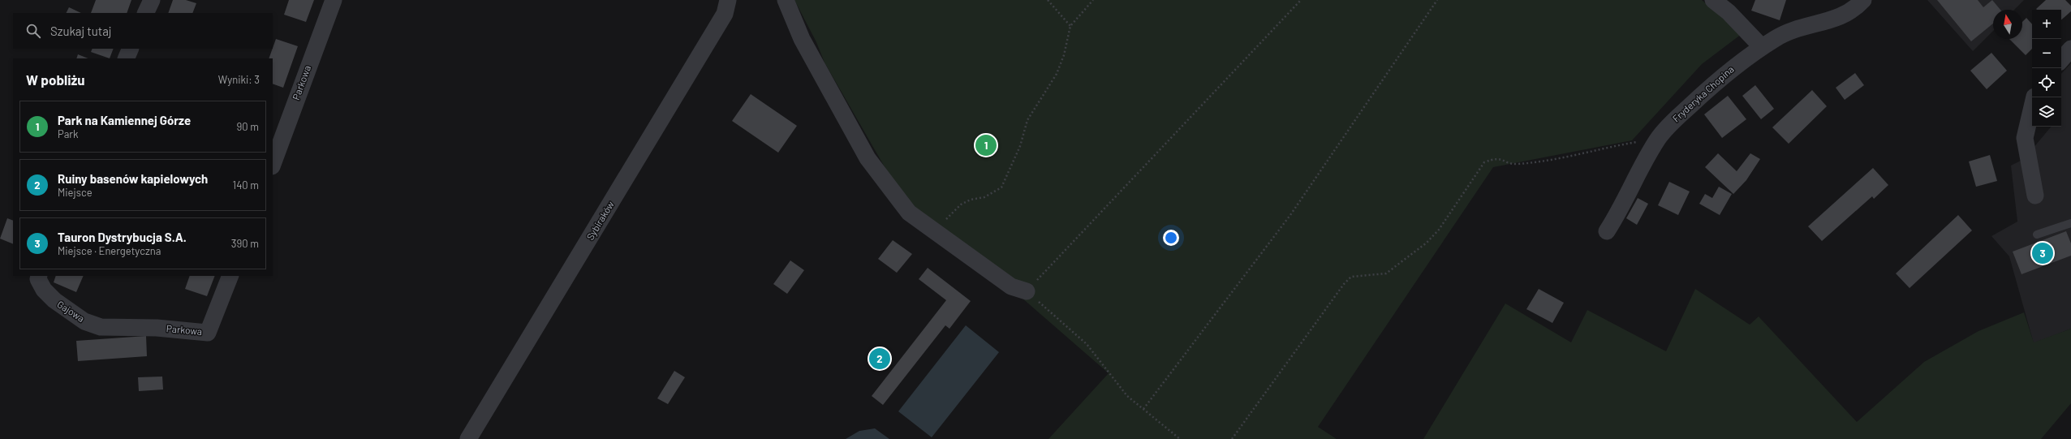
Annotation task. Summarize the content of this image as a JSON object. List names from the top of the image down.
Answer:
{
  "streets": {
    "street": [
      "Parkowa",
      "Fryderyka Chopina",
      "Sybiraków",
      "Gajowa"
    ]
  },
  "crossings": [
    ["Parkowa", "Gajowa"]
  ],
  "north": "top",
  "page": {
    "map_buttons": ["+", "−"],
    "search": "Szukaj tutaj",
    "heading": ["W pobliżu", "Wyniki: 3"],
    "list": [
      {
        "mark": "1",
        "name": "Park na Kamiennej Górze",
        "note": "Park",
        "value": "90 m"
      },
      {
        "mark": "2",
        "name": "Ruiny basenów kapielowych",
        "note": "Miejsce",
        "value": "140 m"
      },
      {
        "mark": "3",
        "name": "Tauron Dystrybucja S.A.",
        "note": "Miejsce · Energetyczna",
        "value": "390 m"
      }
    ],
    "pins": ["1", "3", "2"]
  }
}
